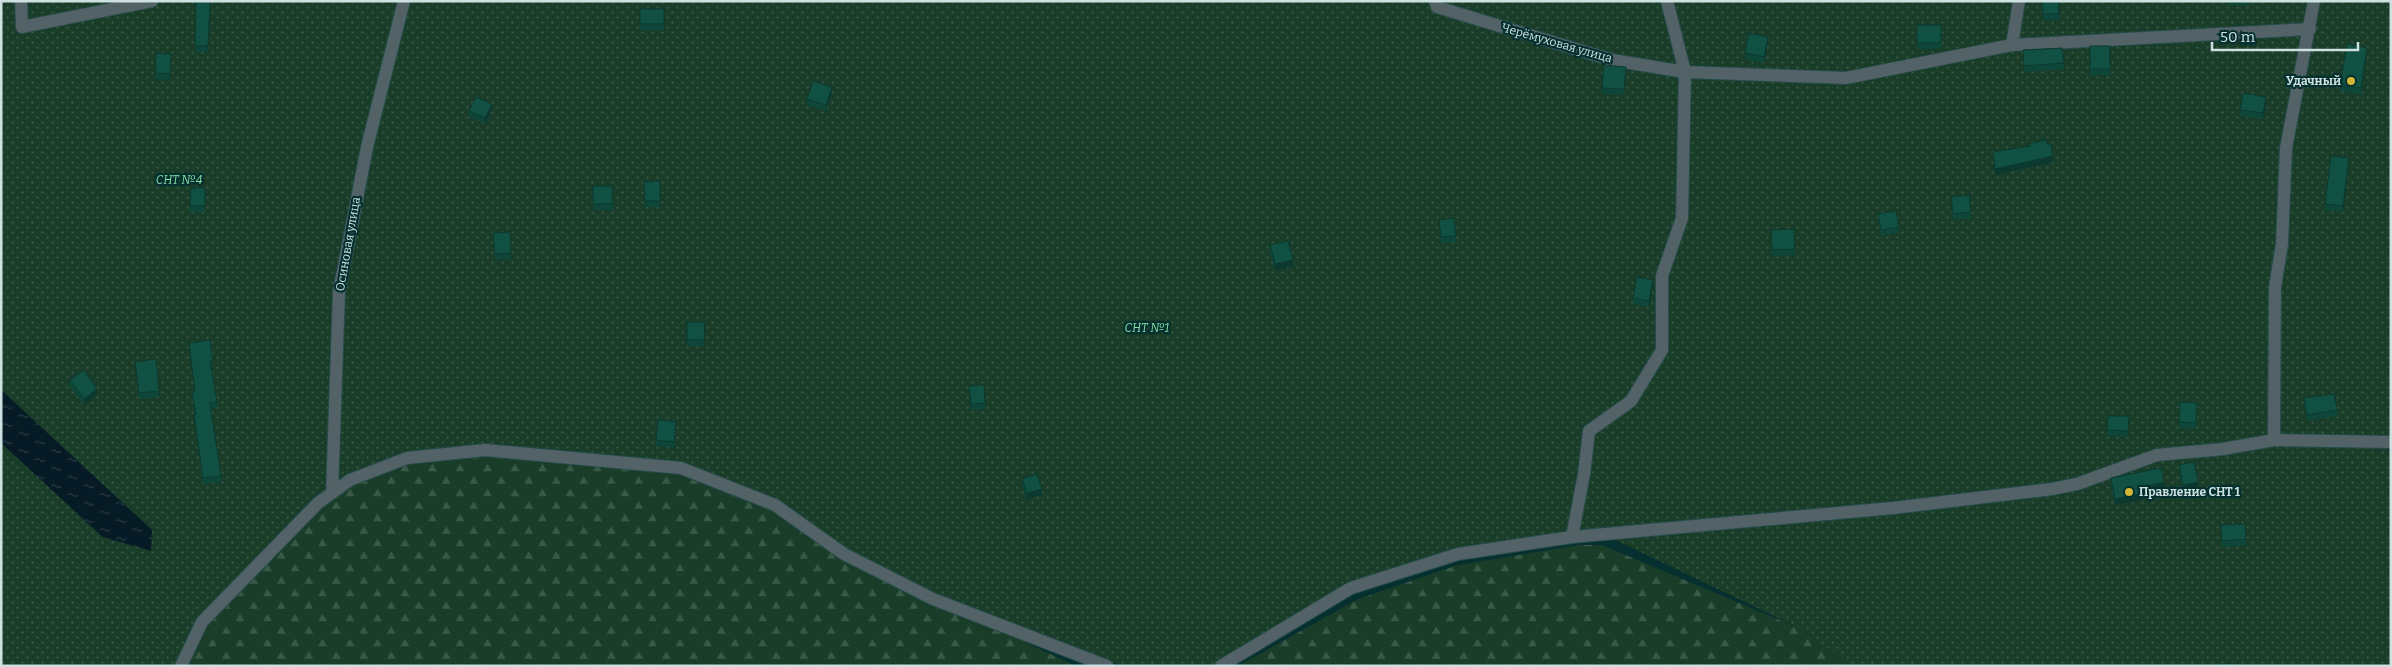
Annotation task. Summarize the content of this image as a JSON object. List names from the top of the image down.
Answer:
{
  "streets": {
    "street": ["Черёмуховая улица", "Осиновая улица"]
  },
  "parks": ["СНТ №4", "СНТ №1"],
  "places": ["Удачный", "Правление СНТ 1"],
  "scale_bar": "50 m"
}
